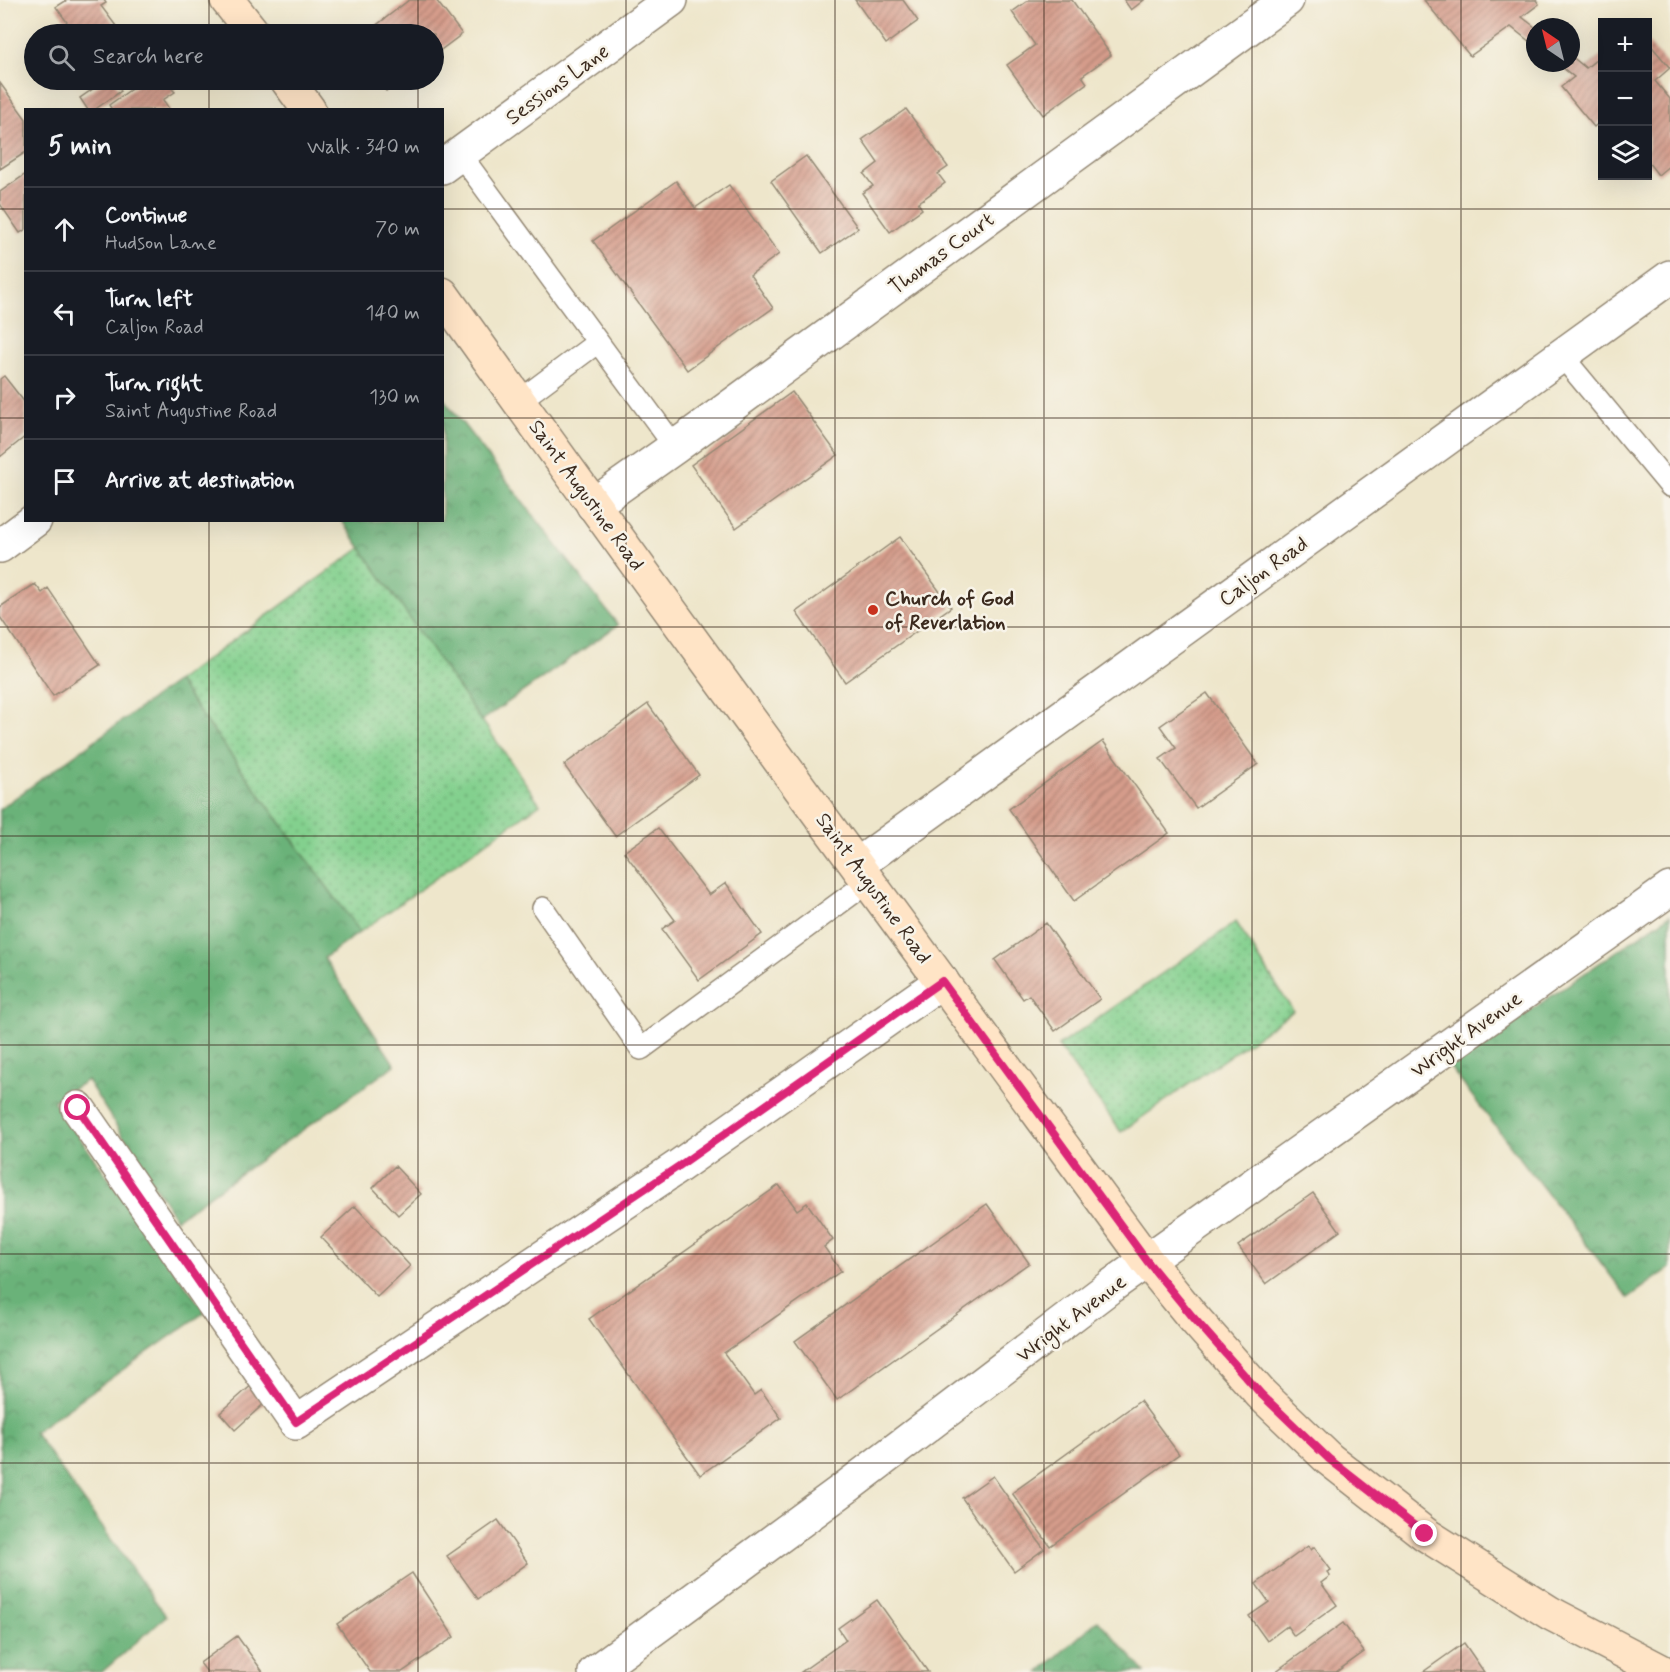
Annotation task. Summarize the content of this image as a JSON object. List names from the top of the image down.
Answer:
{
  "streets": {
    "main road": ["Saint Augustine Road"],
    "street": [
      "Sessions Lane",
      "Thomas Court",
      "Caljon Road",
      "Wright Avenue"
    ]
  },
  "crossings": [
    ["Thomas Court", "Saint Augustine Road"],
    ["Saint Augustine Road", "Caljon Road"],
    ["Saint Augustine Road", "Wright Avenue"]
  ],
  "places": ["Church of God of Reverlation"],
  "north": "top left",
  "page": {
    "map_buttons": ["+", "−"],
    "search": "Search here",
    "heading": ["5 min", "Walk · 340 m"],
    "list": [
      ["Continue", "Hudson Lane", "70 m"],
      ["Turn left", "Caljon Road", "140 m"],
      ["Turn right", "Saint Augustine Road", "130 m"],
      "Arrive at destination"
    ]
  }
}
